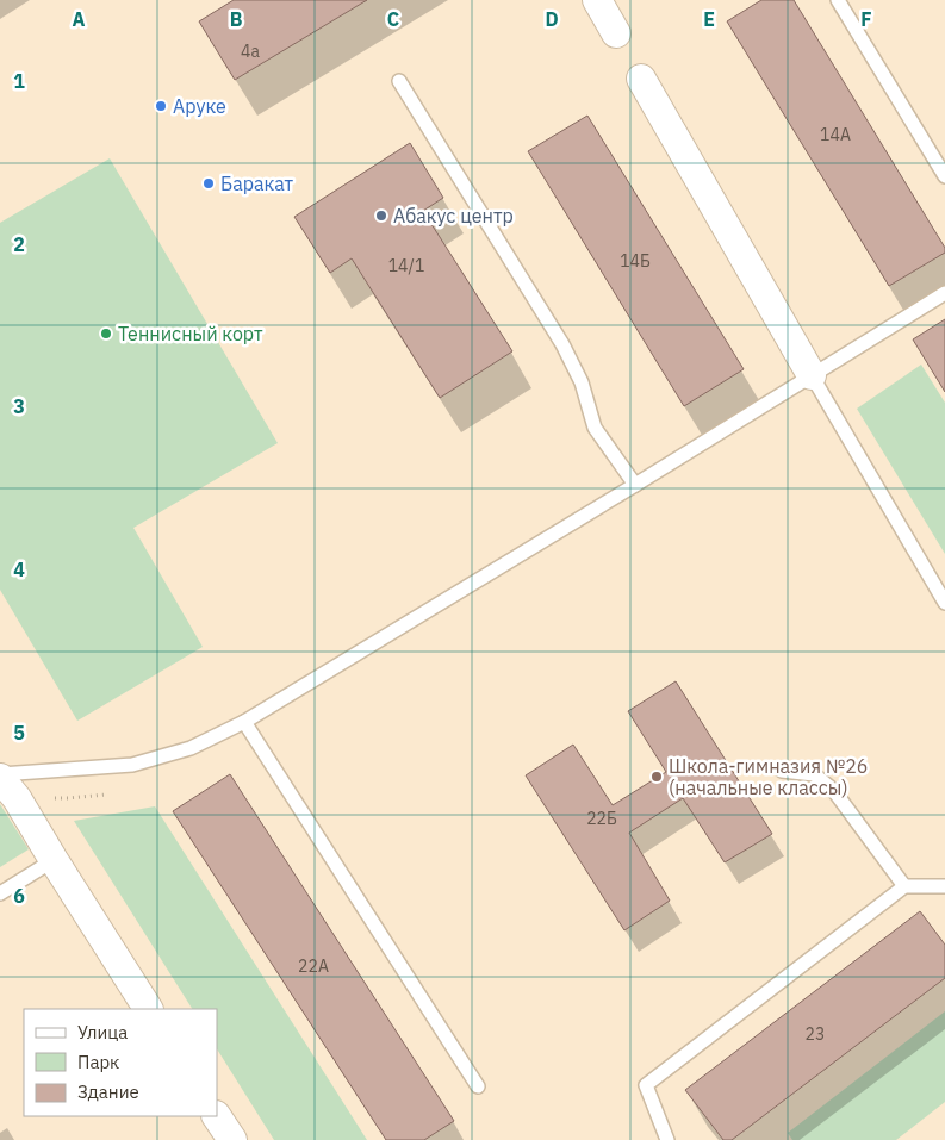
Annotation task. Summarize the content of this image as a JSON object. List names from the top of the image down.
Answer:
{
  "places": [
    "Аруке",
    "Баракат",
    "Абакус центр",
    "Теннисный корт",
    "Школа-гимназия №26 (начальные классы)"
  ],
  "house_numbers": [
    "4а",
    "14А",
    "14Б",
    "14/1",
    "22Б",
    "22А",
    "23"
  ],
  "legend": ["Улица", "Парк", "Здание"],
  "grid": {
    "columns": [
      "A",
      "B",
      "C",
      "D",
      "E",
      "F"
    ],
    "rows": [
      "1",
      "2",
      "3",
      "4",
      "5",
      "6"
    ]
  }
}
